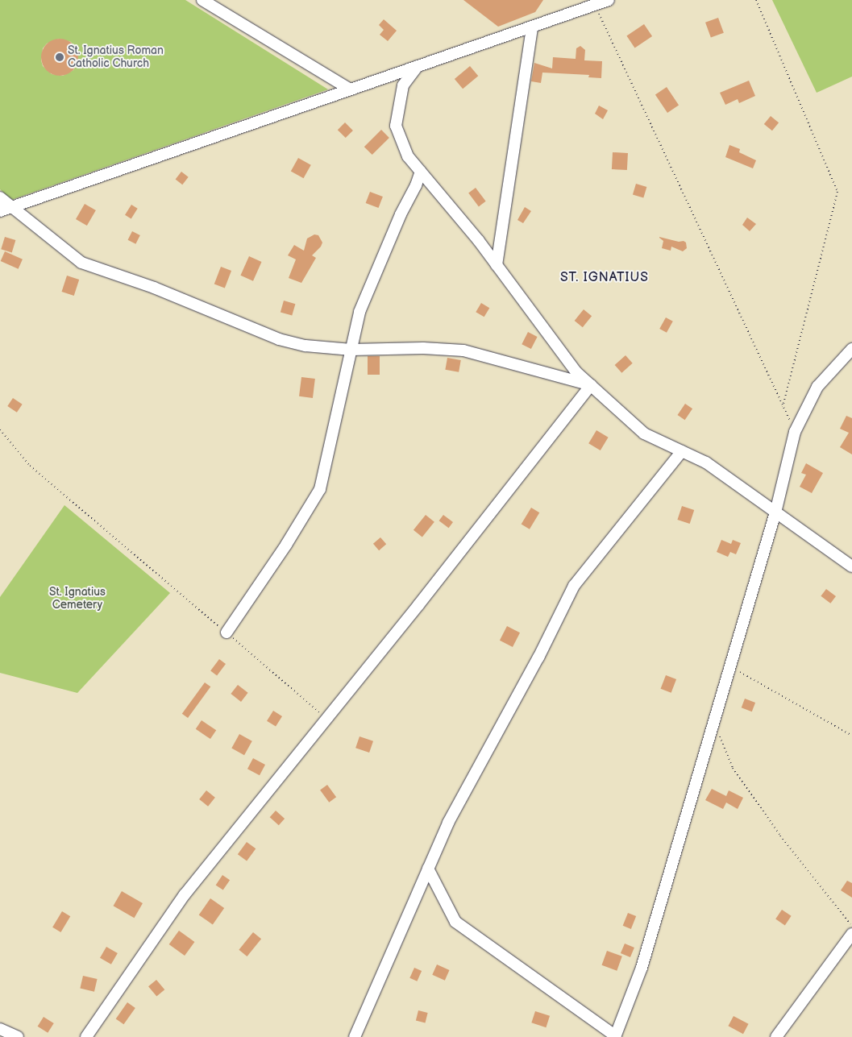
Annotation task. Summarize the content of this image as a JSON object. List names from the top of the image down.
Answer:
{
  "districts": ["ST. IGNATIUS"],
  "parks": ["St. Ignatius Cemetery"],
  "places": ["St. Ignatius Roman Catholic Church"]
}
